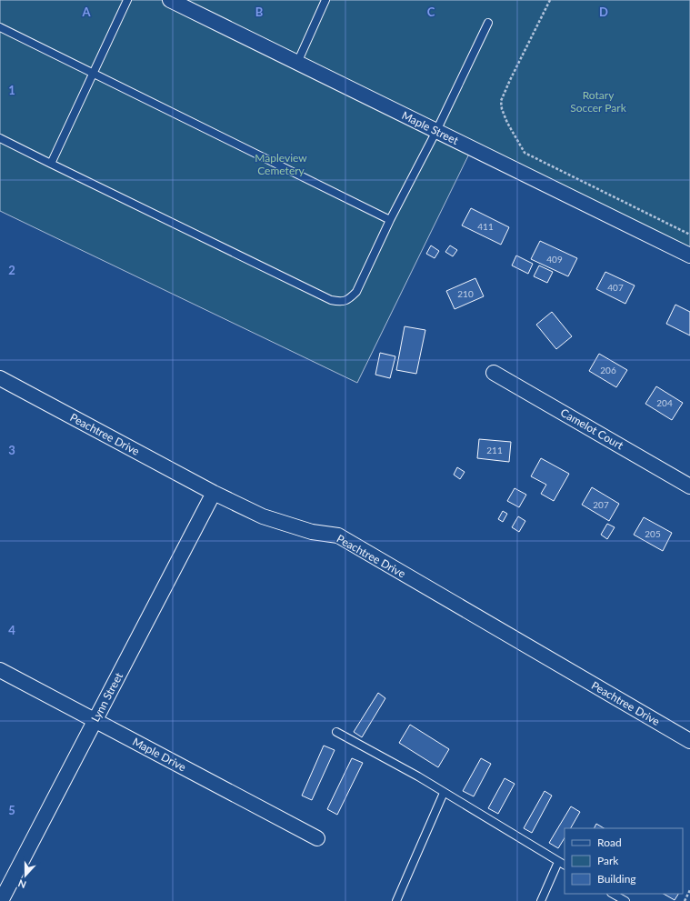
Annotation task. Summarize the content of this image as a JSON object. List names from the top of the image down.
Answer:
{
  "streets": {
    "street": [
      "Maple Street",
      "Camelot Court",
      "Peachtree Drive",
      "Lynn Street",
      "Maple Drive"
    ]
  },
  "crossings": [
    ["Peachtree Drive", "Lynn Street"],
    ["Lynn Street", "Maple Drive"]
  ],
  "parks": ["Rotary Soccer Park", "Mapleview Cemetery"],
  "house_numbers": [
    "411",
    "409",
    "407",
    "210",
    "206",
    "204",
    "211",
    "207",
    "205"
  ],
  "legend": ["Road", "Park", "Building"],
  "north": "bottom",
  "grid": {
    "columns": [
      "A",
      "B",
      "C",
      "D"
    ],
    "rows": [
      "1",
      "2",
      "3",
      "4",
      "5"
    ]
  }
}
